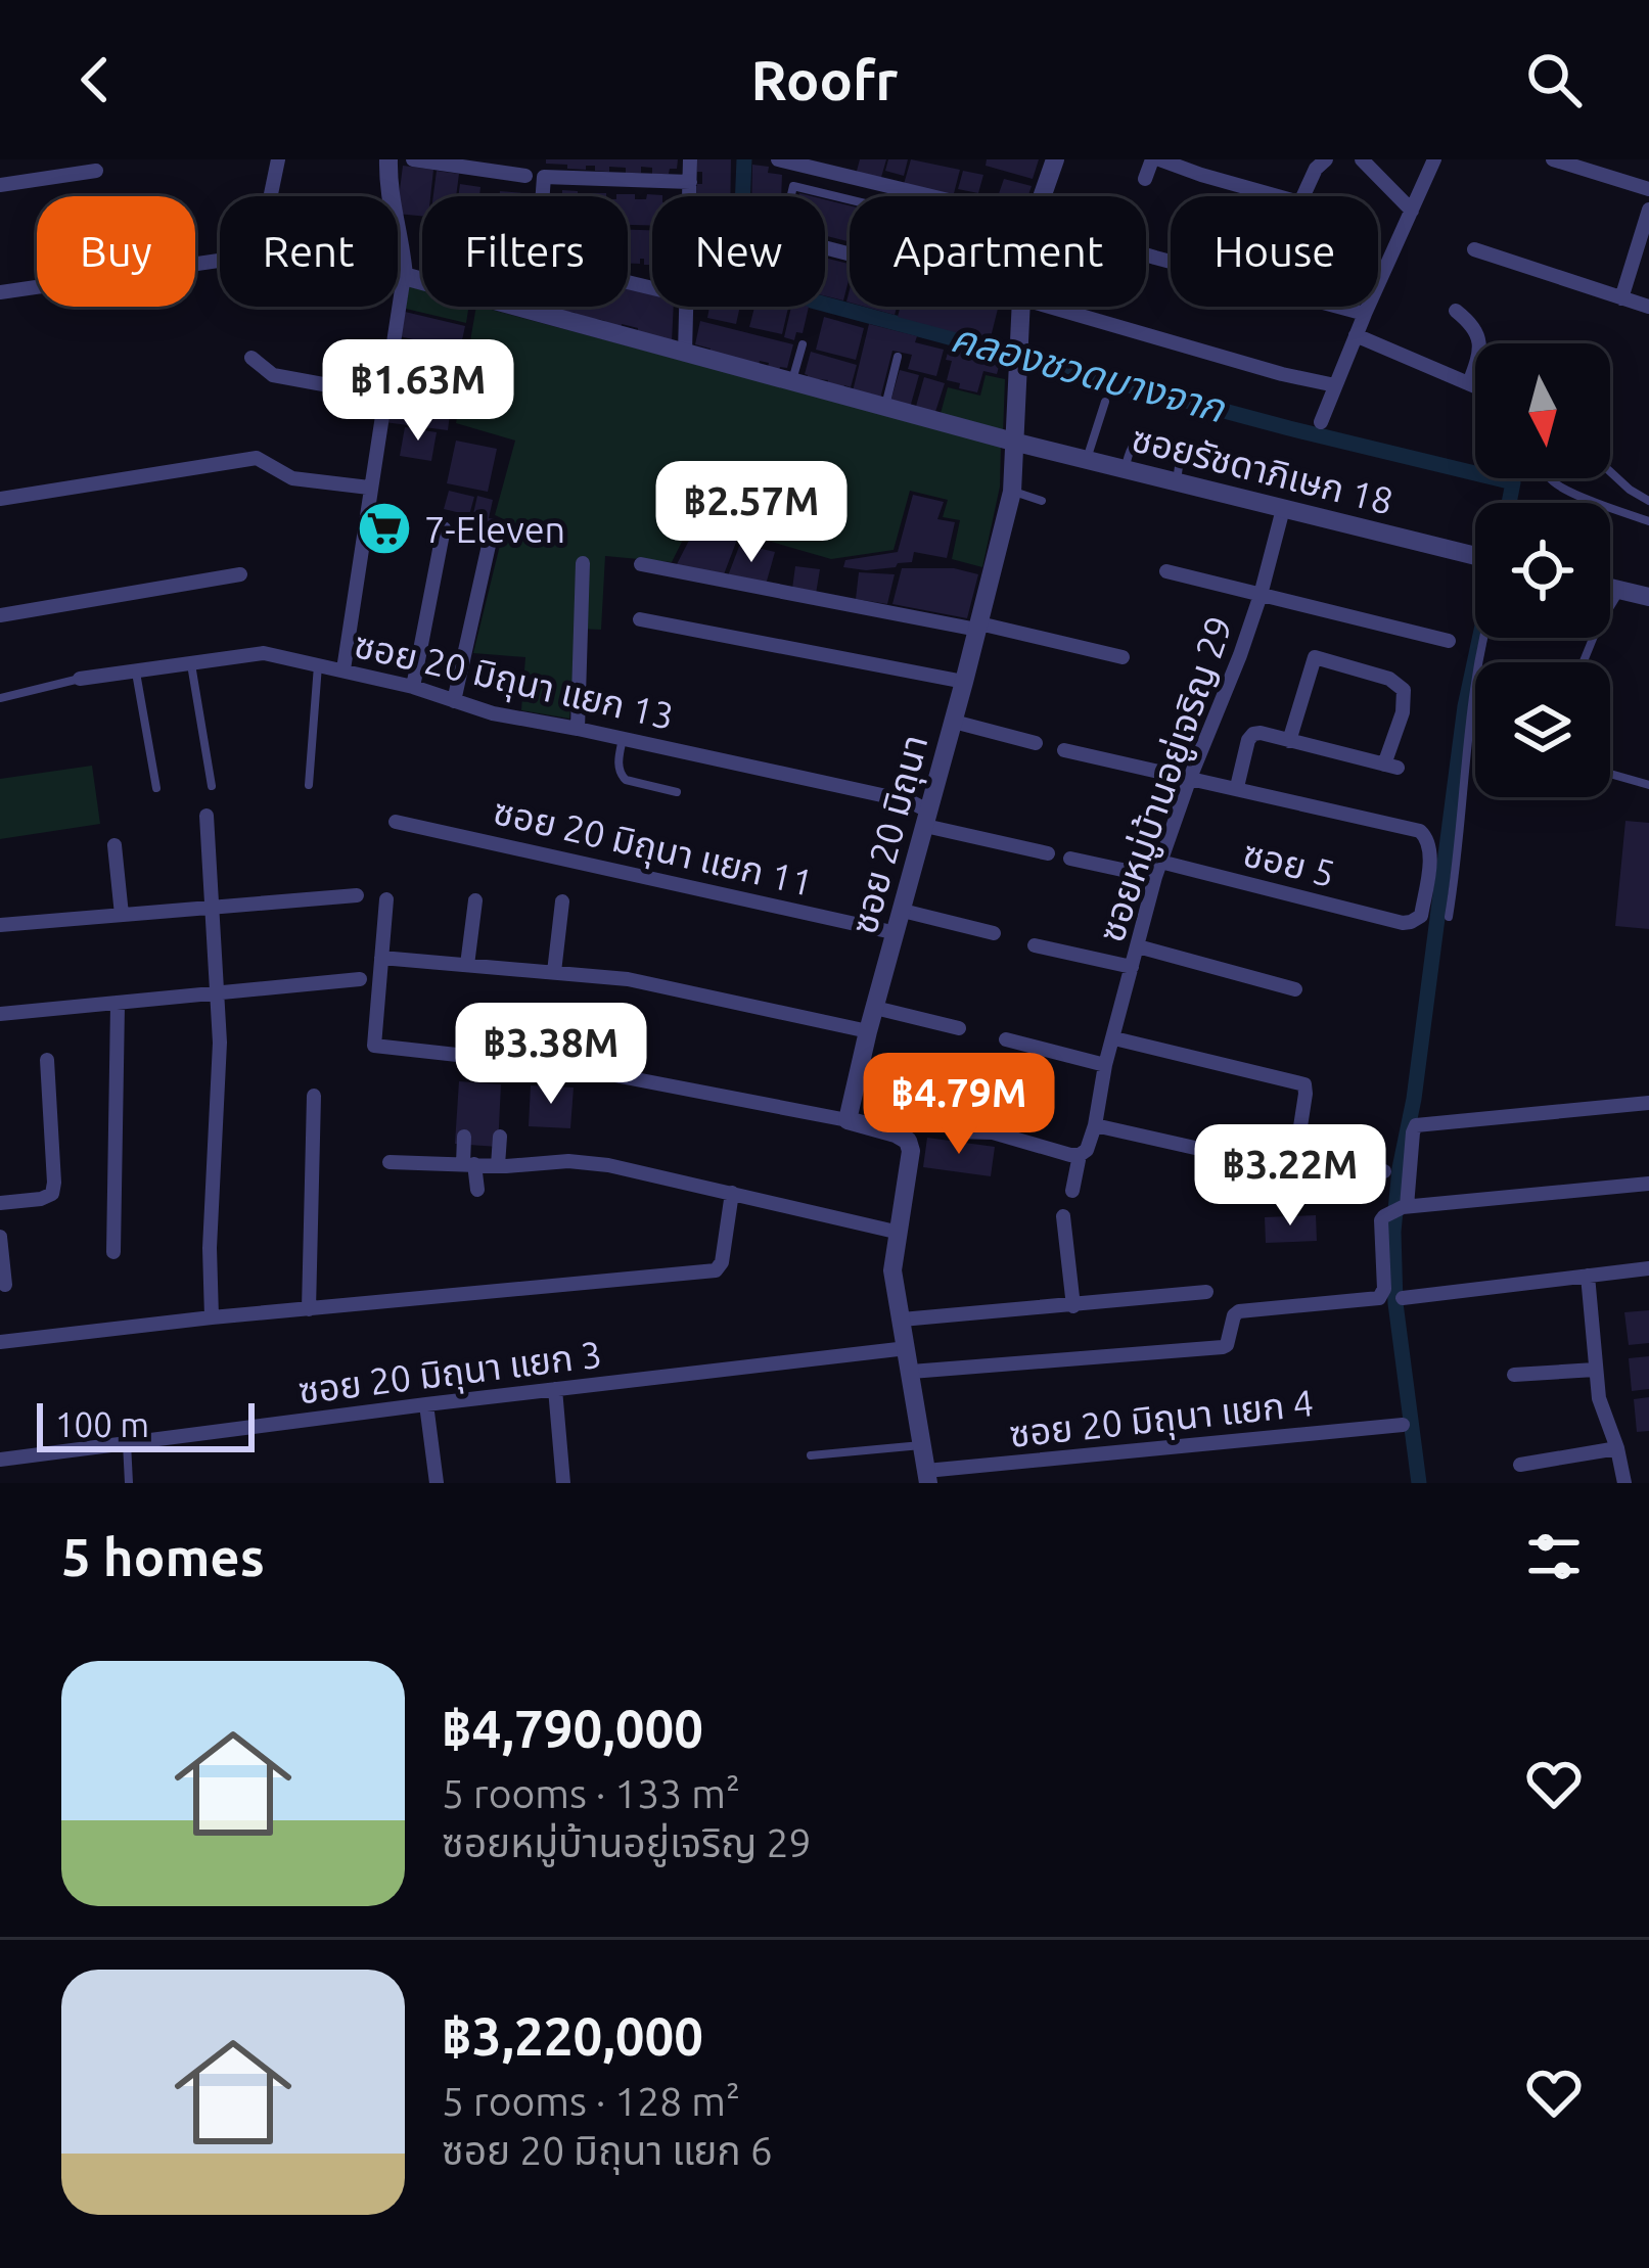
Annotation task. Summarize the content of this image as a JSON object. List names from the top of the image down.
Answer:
{
  "streets": {
    "street": [
      "ซอยรัชดาภิเษก 18",
      "ซอย 20 มิถุนา แยก 13",
      "ซอยหมู่บ้านอยู่เจริญ 29",
      "ซอย 20 มิถุนา",
      "ซอย 20 มิถุนา แยก 11",
      "ซอย 5",
      "ซอย 20 มิถุนา แยก 3",
      "ซอย 20 มิถุนา แยก 4"
    ]
  },
  "crossings": [
    ["ซอยรัชดาภิเษก 18", "ซอยหมู่บ้านอยู่เจริญ 29"],
    ["ซอยรัชดาภิเษก 18", "ซอย 20 มิถุนา"],
    ["ซอย 20 มิถุนา แยก 13", "ซอย 20 มิถุนา"],
    ["ซอยหมู่บ้านอยู่เจริญ 29", "ซอย 5"],
    ["ซอย 20 มิถุนา", "ซอย 20 มิถุนา แยก 11"]
  ],
  "water": ["คลองชวดบางจาก"],
  "places": {
    "supermarket": ["7-Eleven"]
  },
  "scale_bar": "100 m",
  "north": "bottom",
  "page": {
    "header": "Roofr",
    "chip": [
      "Buy",
      "Rent",
      "Filters",
      "New",
      "Apartment",
      "House"
    ],
    "price": [
      "฿1.63M",
      "฿2.57M",
      "฿3.38M",
      "฿4.79M",
      "฿3.22M"
    ],
    "scale": "100 m",
    "heading": "5 homes",
    "list": [
      {
        "name": "฿4,790,000",
        "note": "5 rooms · 133 m² · ซอยหมู่บ้านอยู่เจริญ 29"
      },
      {
        "name": "฿3,220,000",
        "note": "5 rooms · 128 m² · ซอย 20 มิถุนา แยก 6"
      }
    ]
  }
}
